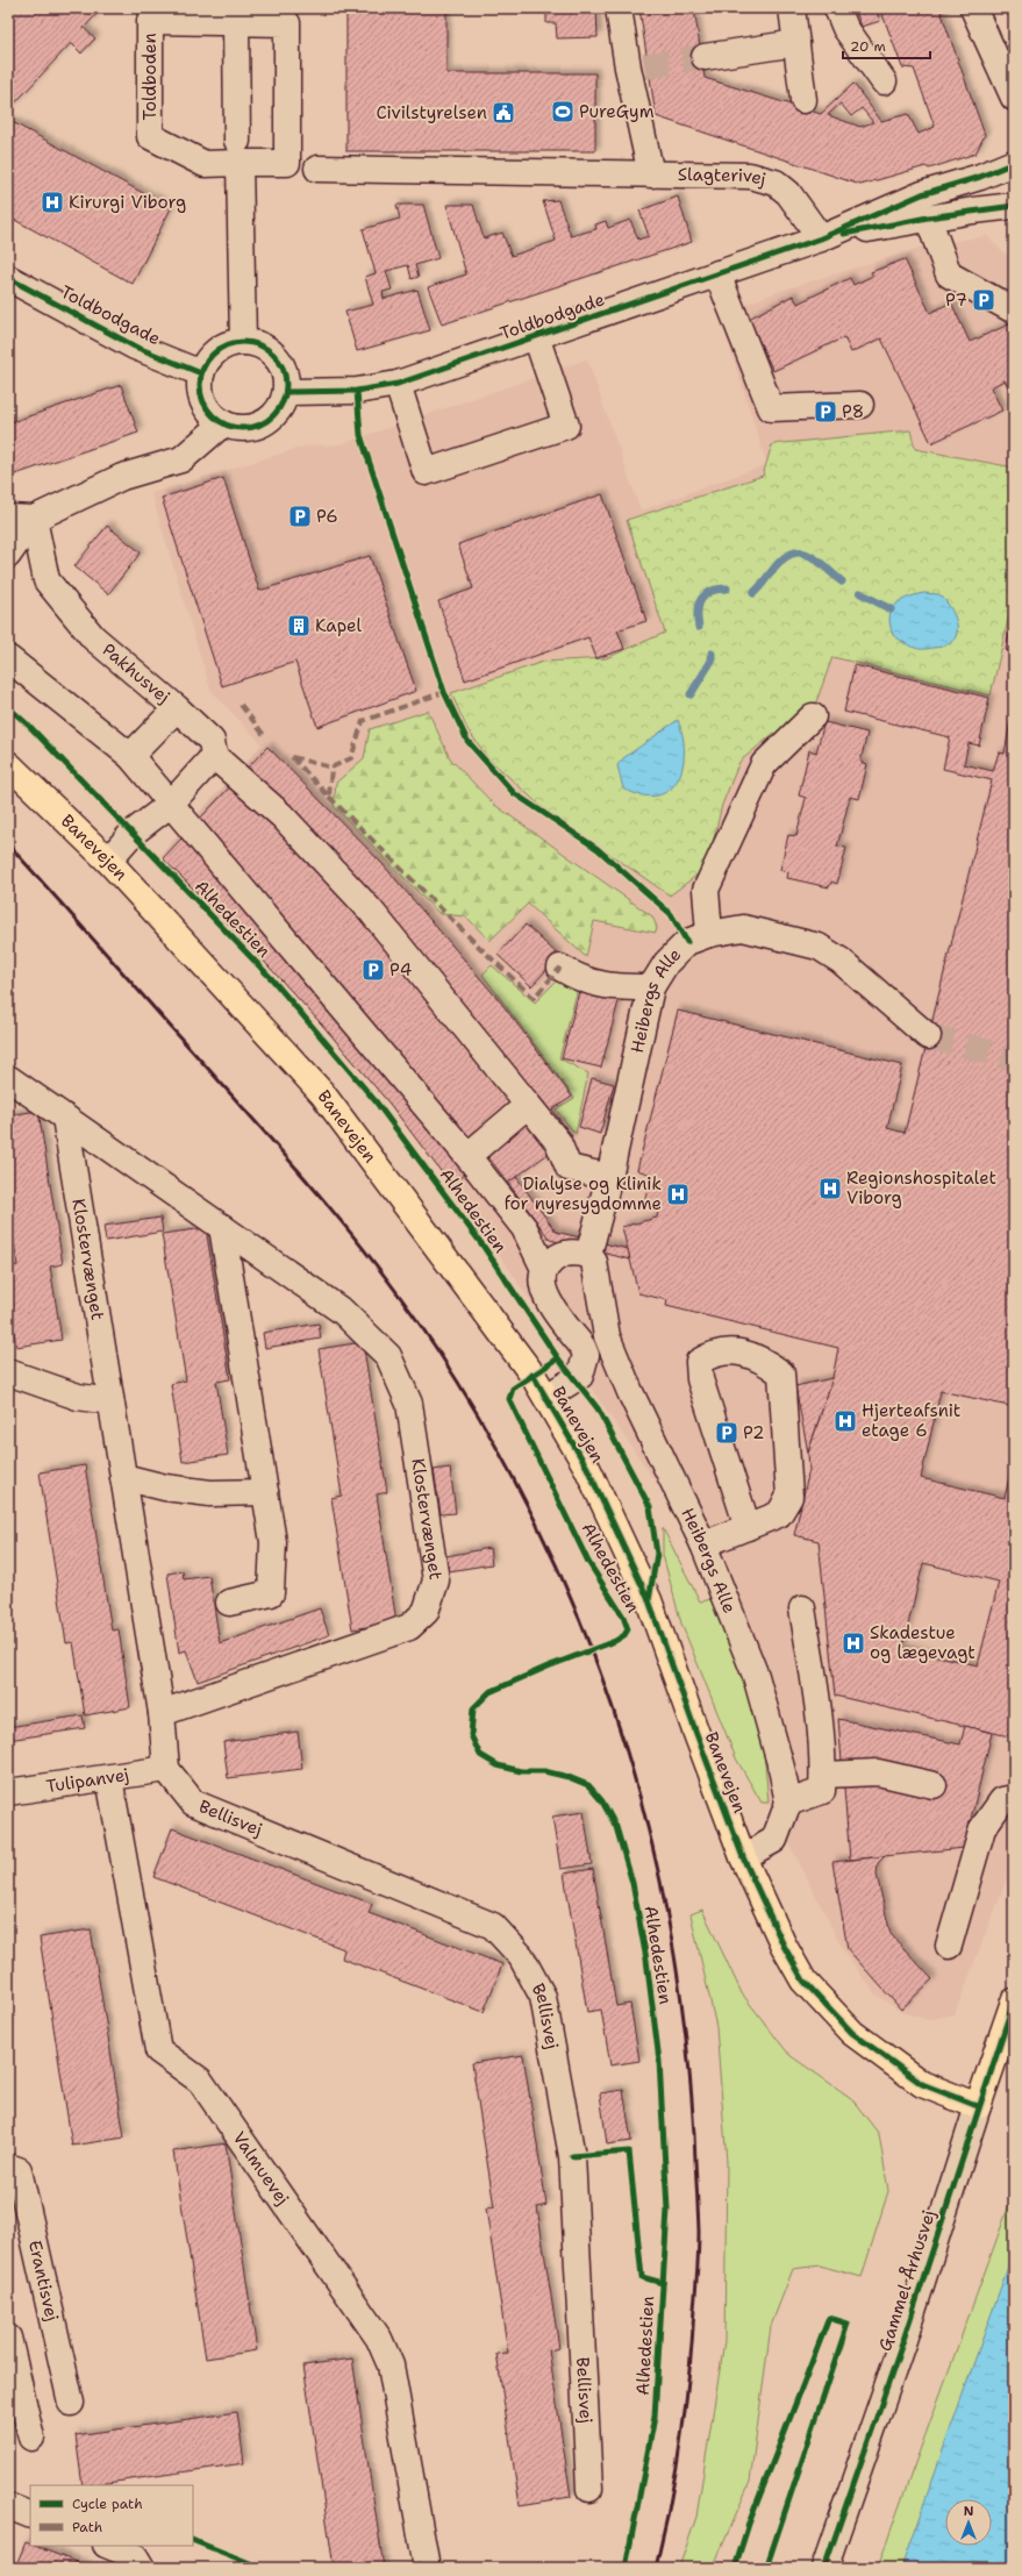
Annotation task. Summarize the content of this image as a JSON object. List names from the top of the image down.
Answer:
{
  "streets": {
    "main road": ["Banevejen", "Gammel Århusvej"],
    "street": [
      "Toldboden",
      "Slagterivej",
      "Toldbodgade",
      "Pakhusvej",
      "Heibergs Alle",
      "Klostervænget",
      "Tulipanvej",
      "Bellisvej",
      "Valmuevej",
      "Erantisvej"
    ],
    "cycle path": ["Alhedestien"]
  },
  "crossings": [
    ["Slagterivej", "Toldbodgade"],
    ["Banevejen", "Gammel Århusvej"],
    ["Klostervænget", "Tulipanvej"],
    ["Klostervænget", "Bellisvej"],
    ["Tulipanvej", "Bellisvej"],
    ["Tulipanvej", "Valmuevej"]
  ],
  "places": {
    "sports": ["PureGym"],
    "public building": ["Civilstyrelsen"],
    "hospital": [
      "Kirurgi Viborg",
      "Regionshospitalet Viborg",
      "Dialyse og Klinik for nyresygdomme",
      "Hjerteafsnit etage 6",
      "Skadestue og lægevagt"
    ],
    "parking": [
      "P7",
      "P8",
      "P6",
      "P4",
      "P2"
    ],
    "building": ["Kapel"]
  },
  "legend": ["Cycle path", "Path"],
  "scale_bar": "20 m",
  "north": "top"
}
